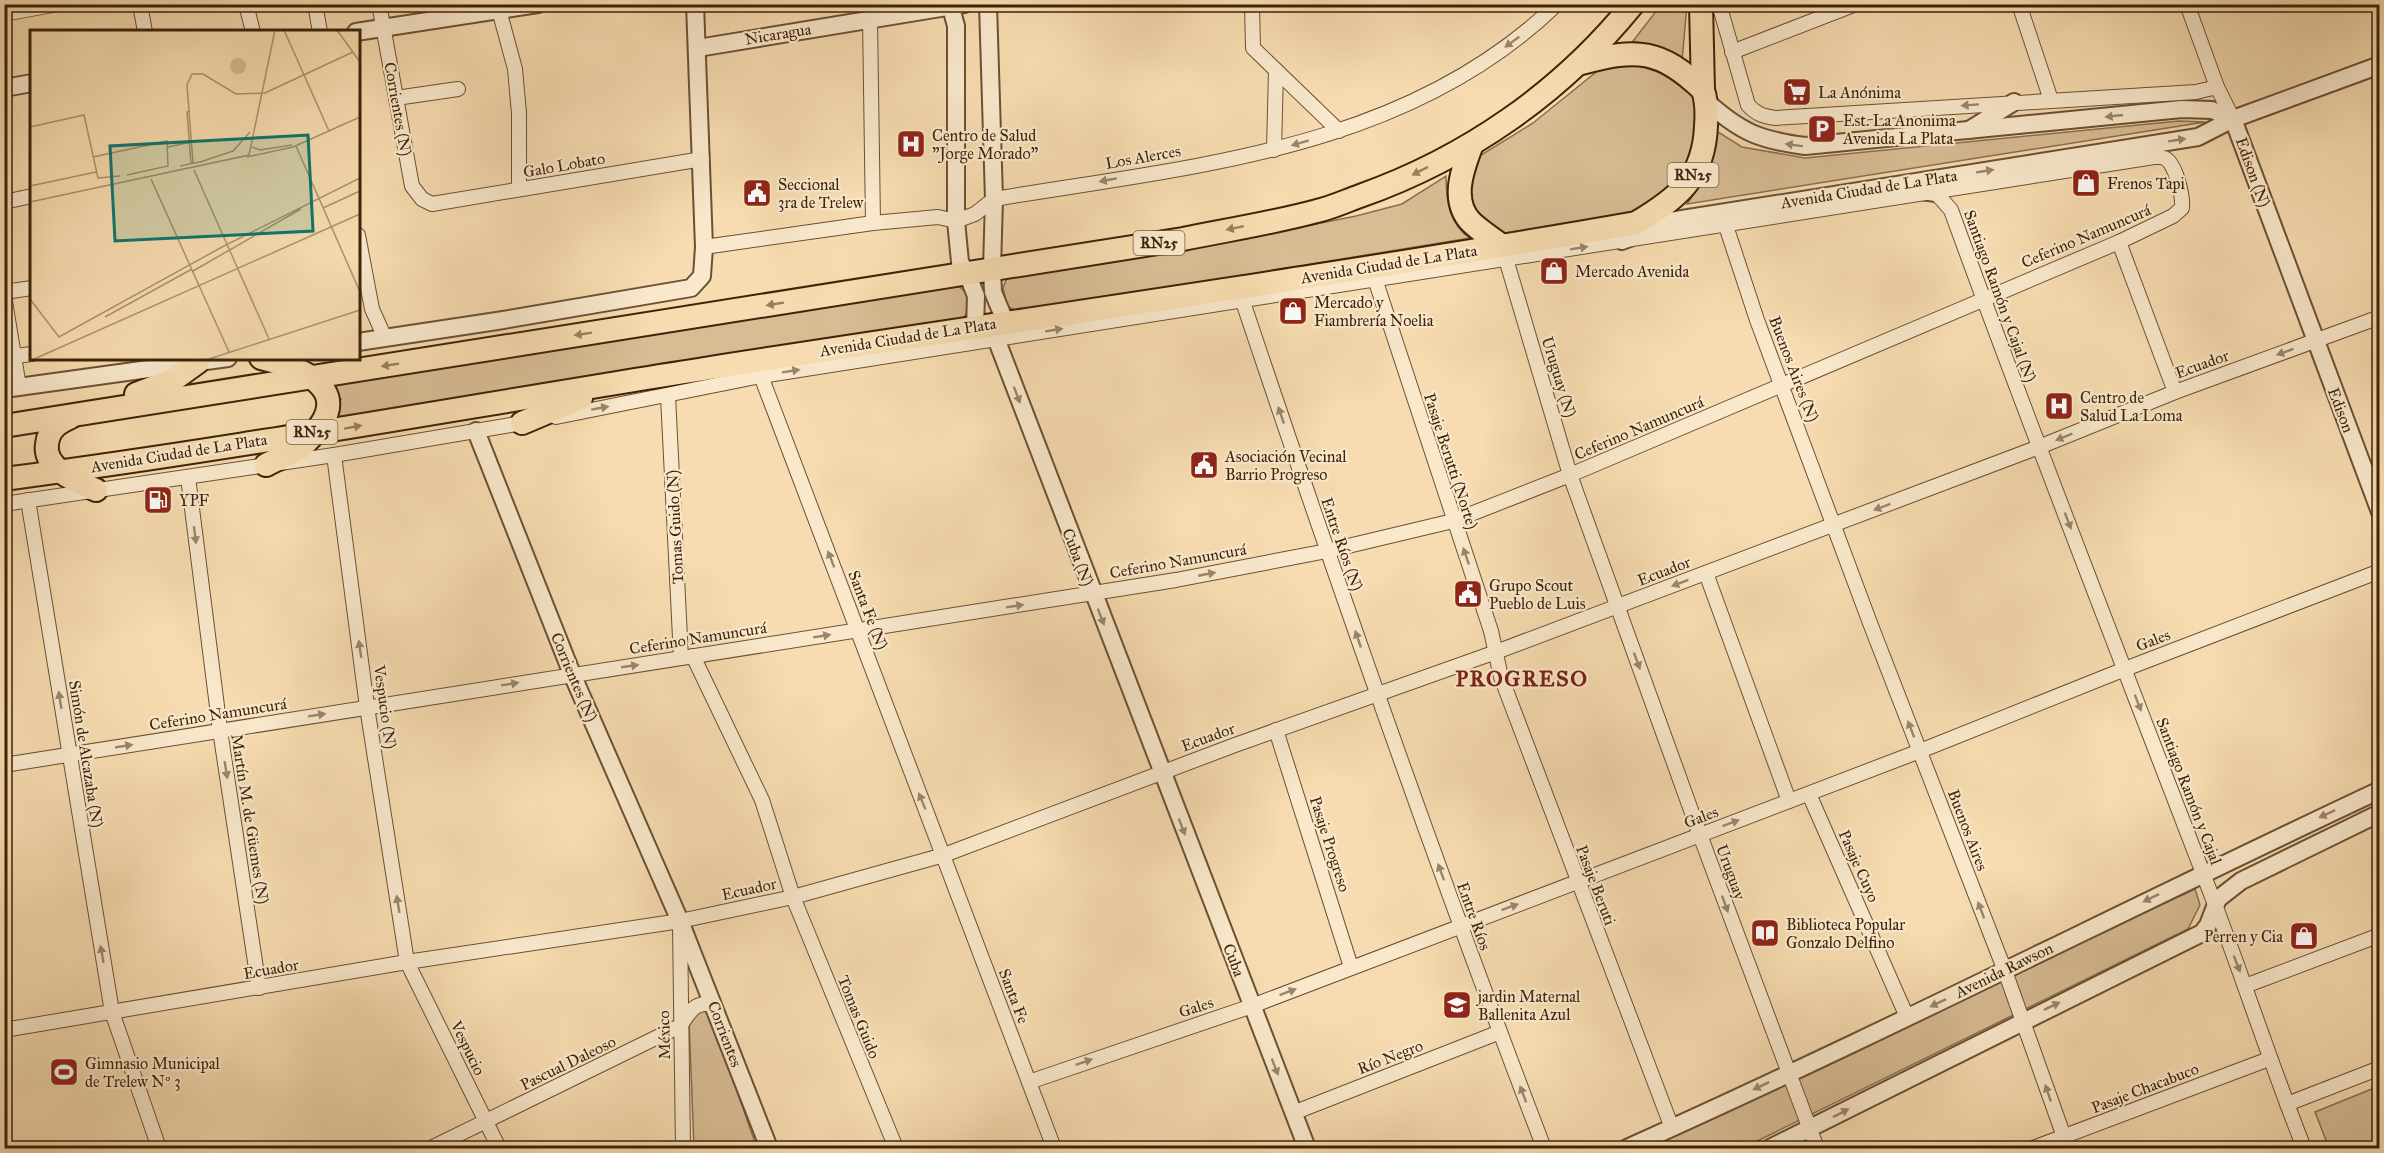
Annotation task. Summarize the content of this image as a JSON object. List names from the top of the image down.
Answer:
{
  "streets": {
    "highway": ["RN25", "Avenida Ciudad de La Plata"],
    "street": [
      "Nicaragua",
      "Corrientes (N)",
      "Los Alerces",
      "Galo Lobato",
      "Edison (N)",
      "Ceferino Namuncurá",
      "Santiago Ramón y Cajal (N)",
      "Ecuador",
      "Buenos Aires (N)",
      "Uruguay (N)",
      "Edison",
      "Pasaje Berutti (Norte)",
      "Tomas Guido (N)",
      "Entre Ríos (N)",
      "Cuba (N)",
      "Santa Fe (N)",
      "Gales",
      "Vespucio (N)",
      "Simón de Alcazaba (N)",
      "Santiago Ramón y Cajal",
      "Martín M. de Güemes (N)",
      "Buenos Aires",
      "Pasaje Progreso",
      "Pasaje Cuyo",
      "Uruguay",
      "Pasaje Beruti",
      "Entre Ríos",
      "Cuba",
      "Avenida Rawson",
      "Santa Fe",
      "Tomas Guido",
      "Corrientes",
      "México",
      "Vespucio",
      "Río Negro",
      "Pascual Daleoso",
      "Pasaje Chacabuco"
    ]
  },
  "crossings": [
    ["Corrientes (N)", "Galo Lobato"],
    ["Corrientes (N)", "Avenida Ciudad de La Plata"],
    ["Corrientes (N)", "Ceferino Namuncurá"],
    ["Corrientes (N)", "Ecuador"],
    ["Corrientes (N)", "Corrientes"],
    ["Corrientes (N)", "México"],
    ["Los Alerces", "Cuba (N)"],
    ["Edison (N)", "Avenida Ciudad de La Plata"],
    ["Edison (N)", "Ecuador"],
    ["Edison (N)", "Edison"],
    ["RN25", "Avenida Ciudad de La Plata"],
    ["RN25", "Cuba (N)"],
    ["Avenida Ciudad de La Plata", "Ceferino Namuncurá"],
    ["Avenida Ciudad de La Plata", "Santiago Ramón y Cajal (N)"],
    ["Avenida Ciudad de La Plata", "Buenos Aires (N)"],
    ["Avenida Ciudad de La Plata", "Uruguay (N)"],
    ["Avenida Ciudad de La Plata", "Pasaje Berutti (Norte)"],
    ["Avenida Ciudad de La Plata", "Tomas Guido (N)"],
    ["Avenida Ciudad de La Plata", "Entre Ríos (N)"],
    ["Avenida Ciudad de La Plata", "Cuba (N)"],
    ["Avenida Ciudad de La Plata", "Santa Fe (N)"],
    ["Avenida Ciudad de La Plata", "Vespucio (N)"],
    ["Avenida Ciudad de La Plata", "Simón de Alcazaba (N)"],
    ["Avenida Ciudad de La Plata", "Martín M. de Güemes (N)"],
    ["Ceferino Namuncurá", "Santiago Ramón y Cajal (N)"],
    ["Ceferino Namuncurá", "Buenos Aires (N)"],
    ["Ceferino Namuncurá", "Uruguay (N)"],
    ["Ceferino Namuncurá", "Pasaje Berutti (Norte)"],
    ["Ceferino Namuncurá", "Tomas Guido (N)"],
    ["Ceferino Namuncurá", "Entre Ríos (N)"],
    ["Ceferino Namuncurá", "Cuba (N)"],
    ["Ceferino Namuncurá", "Santa Fe (N)"],
    ["Ceferino Namuncurá", "Vespucio (N)"],
    ["Ceferino Namuncurá", "Simón de Alcazaba (N)"],
    ["Ceferino Namuncurá", "Martín M. de Güemes (N)"],
    ["Santiago Ramón y Cajal (N)", "Ecuador"],
    ["Santiago Ramón y Cajal (N)", "Santiago Ramón y Cajal"],
    ["Ecuador", "Buenos Aires (N)"],
    ["Ecuador", "Uruguay (N)"],
    ["Ecuador", "Edison"],
    ["Ecuador", "Pasaje Berutti (Norte)"],
    ["Ecuador", "Tomas Guido (N)"],
    ["Ecuador", "Entre Ríos (N)"],
    ["Ecuador", "Cuba (N)"],
    ["Ecuador", "Santa Fe (N)"],
    ["Ecuador", "Vespucio (N)"],
    ["Ecuador", "Simón de Alcazaba (N)"],
    ["Ecuador", "Santiago Ramón y Cajal"],
    ["Ecuador", "Martín M. de Güemes (N)"],
    ["Ecuador", "Buenos Aires"],
    ["Ecuador", "Pasaje Progreso"],
    ["Ecuador", "Uruguay"],
    ["Ecuador", "Pasaje Beruti"],
    ["Ecuador", "Entre Ríos"],
    ["Ecuador", "Cuba"],
    ["Ecuador", "Santa Fe"],
    ["Ecuador", "Tomas Guido"],
    ["Ecuador", "Corrientes"],
    ["Ecuador", "México"],
    ["Ecuador", "Vespucio"],
    ["Buenos Aires (N)", "Buenos Aires"],
    ["Uruguay (N)", "Uruguay"],
    ["Pasaje Berutti (Norte)", "Pasaje Beruti"],
    ["Tomas Guido (N)", "Tomas Guido"],
    ["Entre Ríos (N)", "Entre Ríos"],
    ["Cuba (N)", "Cuba"],
    ["Santa Fe (N)", "Santa Fe"],
    ["Gales", "Santiago Ramón y Cajal"],
    ["Gales", "Buenos Aires"],
    ["Gales", "Pasaje Progreso"],
    ["Gales", "Pasaje Cuyo"],
    ["Gales", "Uruguay"],
    ["Gales", "Pasaje Beruti"],
    ["Gales", "Entre Ríos"],
    ["Gales", "Cuba"],
    ["Gales", "Santa Fe"],
    ["Vespucio (N)", "Vespucio"],
    ["Santiago Ramón y Cajal", "Avenida Rawson"],
    ["Santiago Ramón y Cajal", "Pasaje Chacabuco"],
    ["Buenos Aires", "Avenida Rawson"],
    ["Buenos Aires", "Pasaje Chacabuco"],
    ["Pasaje Cuyo", "Avenida Rawson"],
    ["Uruguay", "Avenida Rawson"],
    ["Pasaje Beruti", "Avenida Rawson"],
    ["Entre Ríos", "Río Negro"],
    ["Cuba", "Río Negro"],
    ["Corrientes", "México"],
    ["Corrientes", "Pascual Daleoso"],
    ["México", "Pascual Daleoso"],
    ["Vespucio", "Pascual Daleoso"]
  ],
  "one_way": [
    "Los Alerces",
    "Ceferino Namuncurá",
    "Pasaje Berutti (Norte)",
    "Entre Ríos (N)",
    "Cuba (N)",
    "Santa Fe (N)",
    "Gales",
    "Vespucio (N)",
    "Simón de Alcazaba (N)",
    "Santiago Ramón y Cajal",
    "Martín M. de Güemes (N)",
    "Buenos Aires",
    "Entre Ríos",
    "Cuba"
  ],
  "districts": ["PROGRESO"],
  "places": {
    "supermarket": ["La Anónima"],
    "parking": ["Est. La Anonima Avenida La Plata"],
    "hospital": ["Centro de Salud \"Jorge Morado\"", "Centro de Salud La Loma"],
    "shop": [
      "Frenos Tapi",
      "Mercado Avenida",
      "Mercado y Fiambrería Noelia",
      "Perren y Cia"
    ],
    "public building": ["Seccional 3ra de Trelew", "Asociación Vecinal Barrio Progreso", "Grupo Scout Pueblo de Luis"],
    "fuel station": ["YPF"],
    "library": ["Biblioteca Popular Gonzalo Delfino"],
    "school or university": ["jardin Maternal Ballenita Azul"],
    "sports": ["Gimnasio Municipal de Trelew Nº 3"]
  }
}
